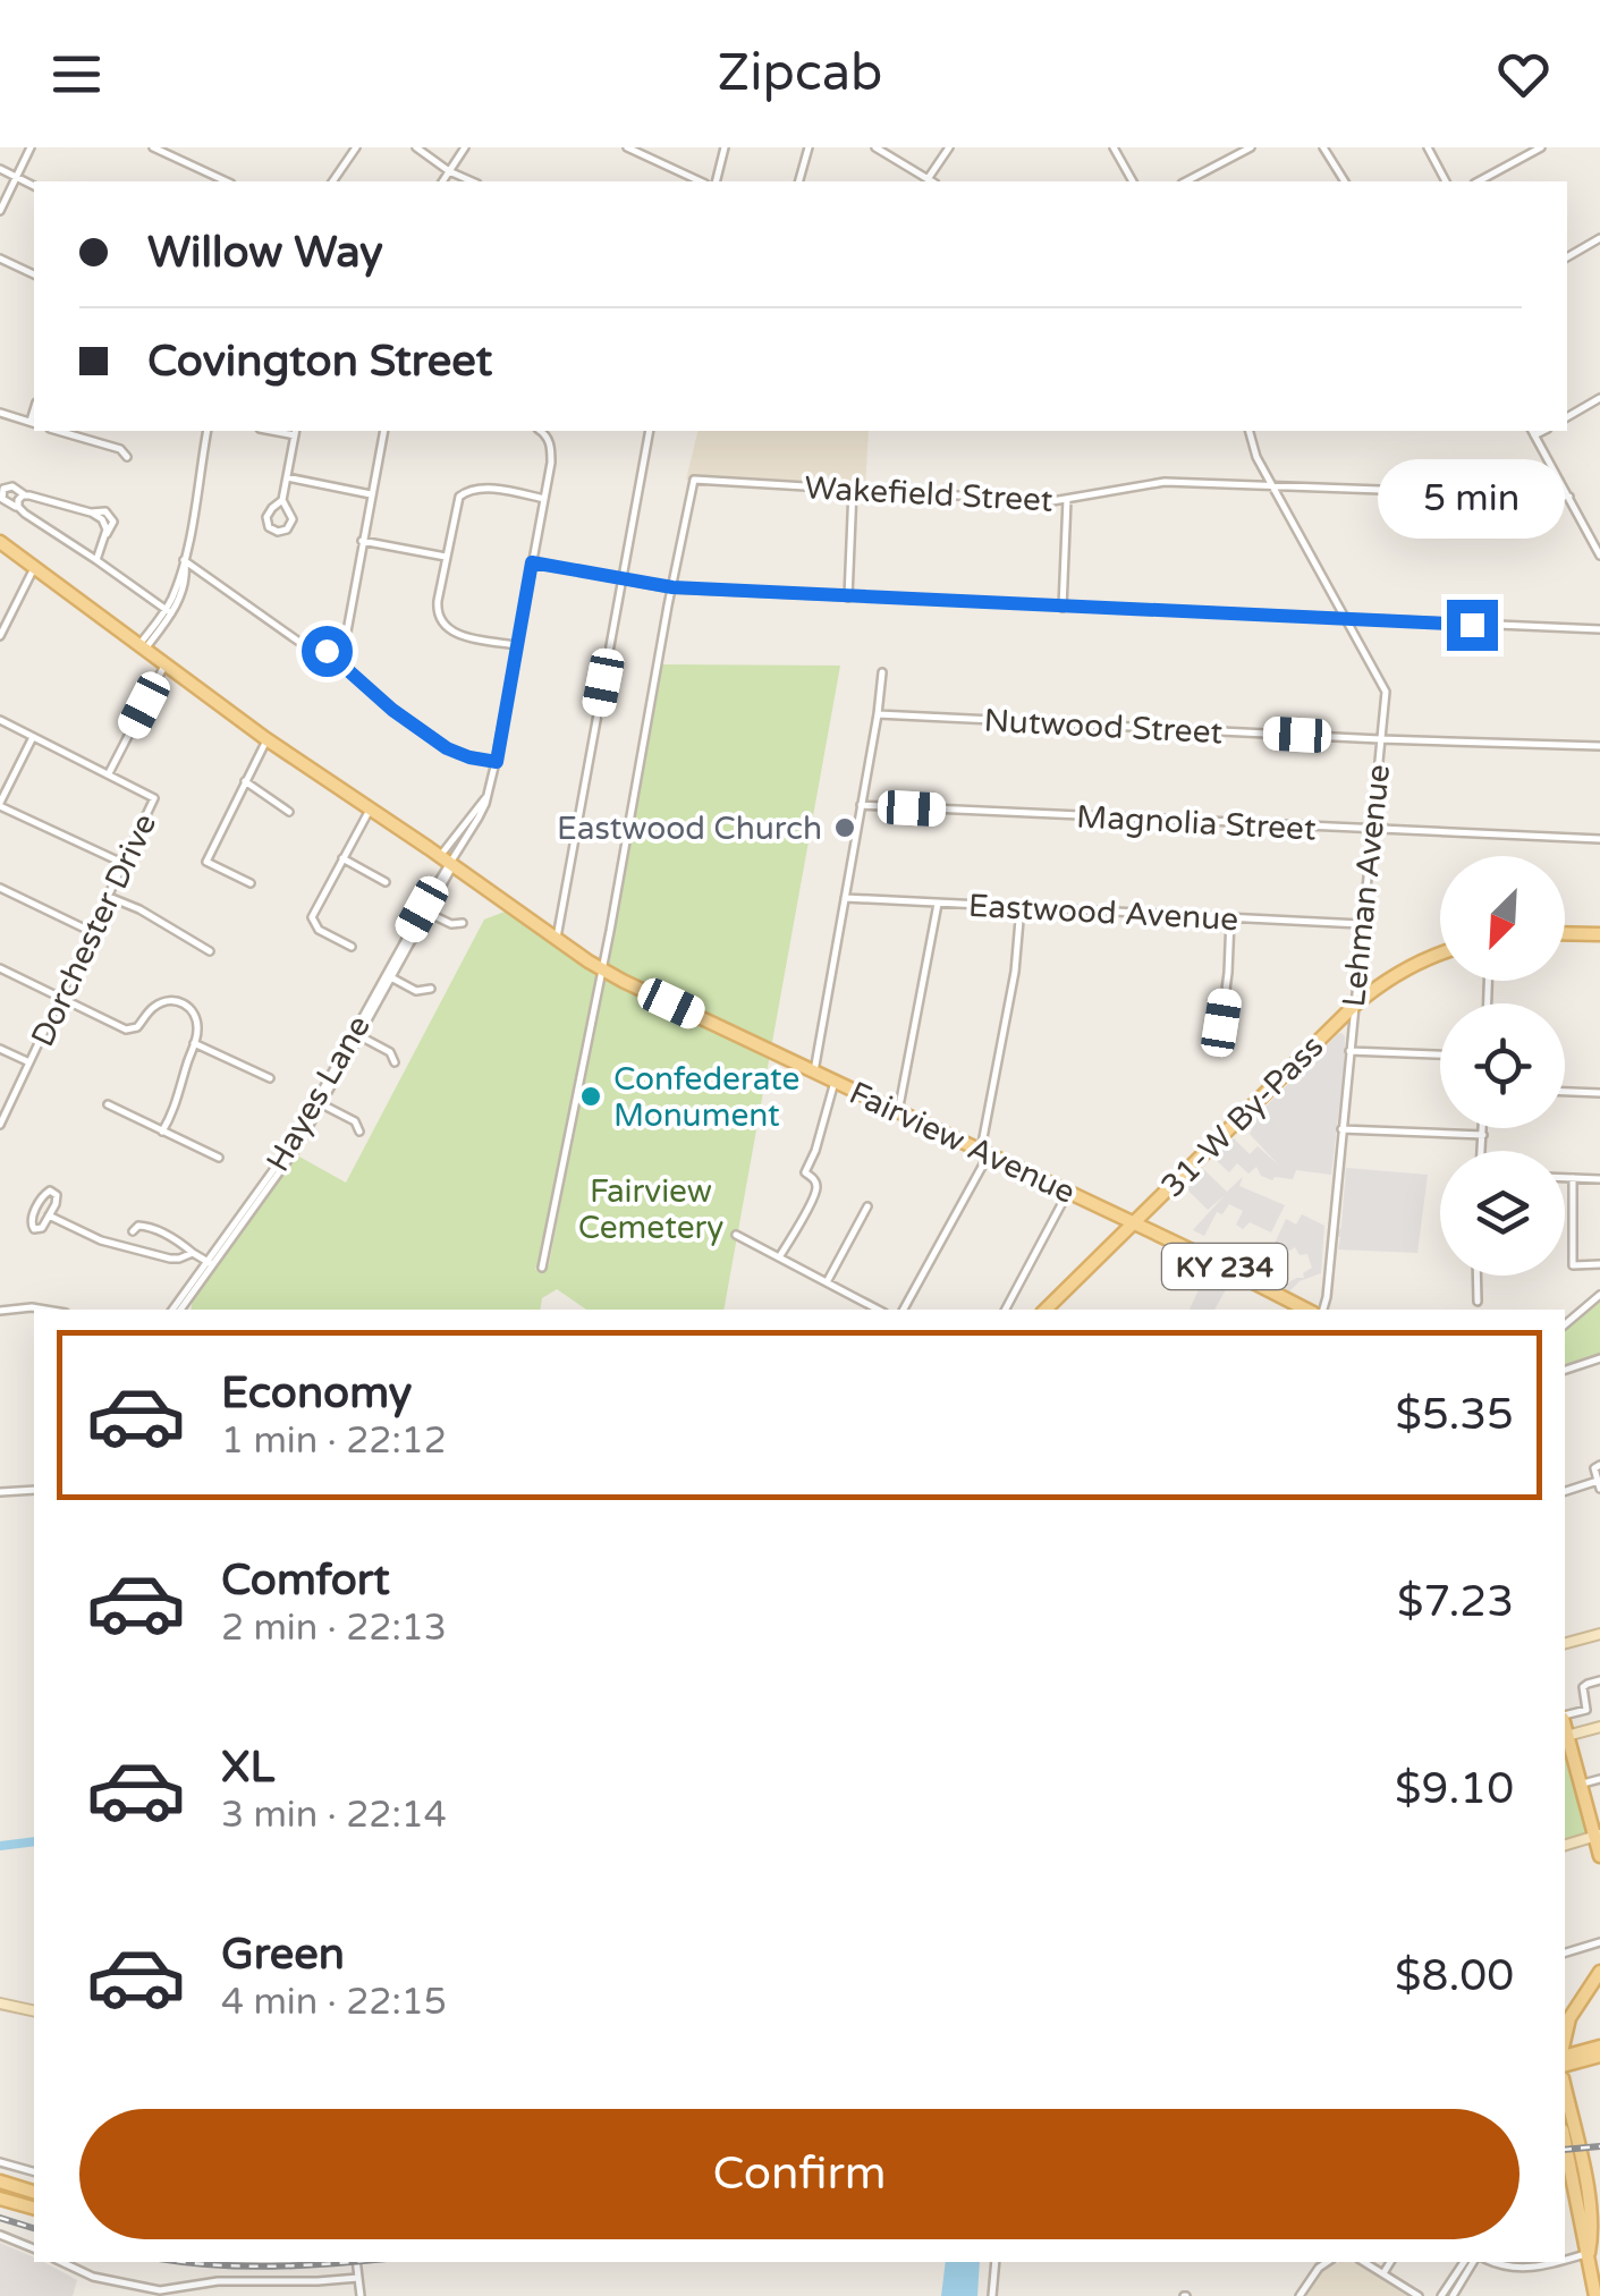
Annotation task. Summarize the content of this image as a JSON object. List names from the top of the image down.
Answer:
{
  "streets": {
    "main road": ["31-W By-Pass", "Fairview Avenue", "KY 234"],
    "street": [
      "Wakefield Street",
      "Nutwood Street",
      "Magnolia Street",
      "Lehman Avenue",
      "Eastwood Avenue",
      "Dorchester Drive",
      "Hayes Lane"
    ]
  },
  "crossings": [
    ["Wakefield Street", "Lehman Avenue"],
    ["Nutwood Street", "Lehman Avenue"],
    ["Magnolia Street", "Lehman Avenue"],
    ["Lehman Avenue", "Eastwood Avenue"],
    ["Lehman Avenue", "31-W By-Pass"],
    ["Hayes Lane", "Fairview Avenue"],
    ["31-W By-Pass", "Fairview Avenue"]
  ],
  "parks": ["Fairview Cemetery"],
  "places": ["Eastwood Church", "Confederate Monument"],
  "north": "bottom left",
  "page": {
    "header": "Zipcab",
    "banner": ["Willow Way", "Covington Street"],
    "bubble": "5 min",
    "list": [
      {
        "name": "Economy",
        "note": "1 min · 22:12",
        "value": "$5.35"
      },
      {
        "name": "Comfort",
        "note": "2 min · 22:13",
        "value": "$7.23"
      },
      {
        "name": "XL",
        "note": "3 min · 22:14",
        "value": "$9.10"
      },
      {
        "name": "Green",
        "note": "4 min · 22:15",
        "value": "$8.00"
      }
    ],
    "buttons": "Confirm"
  }
}
